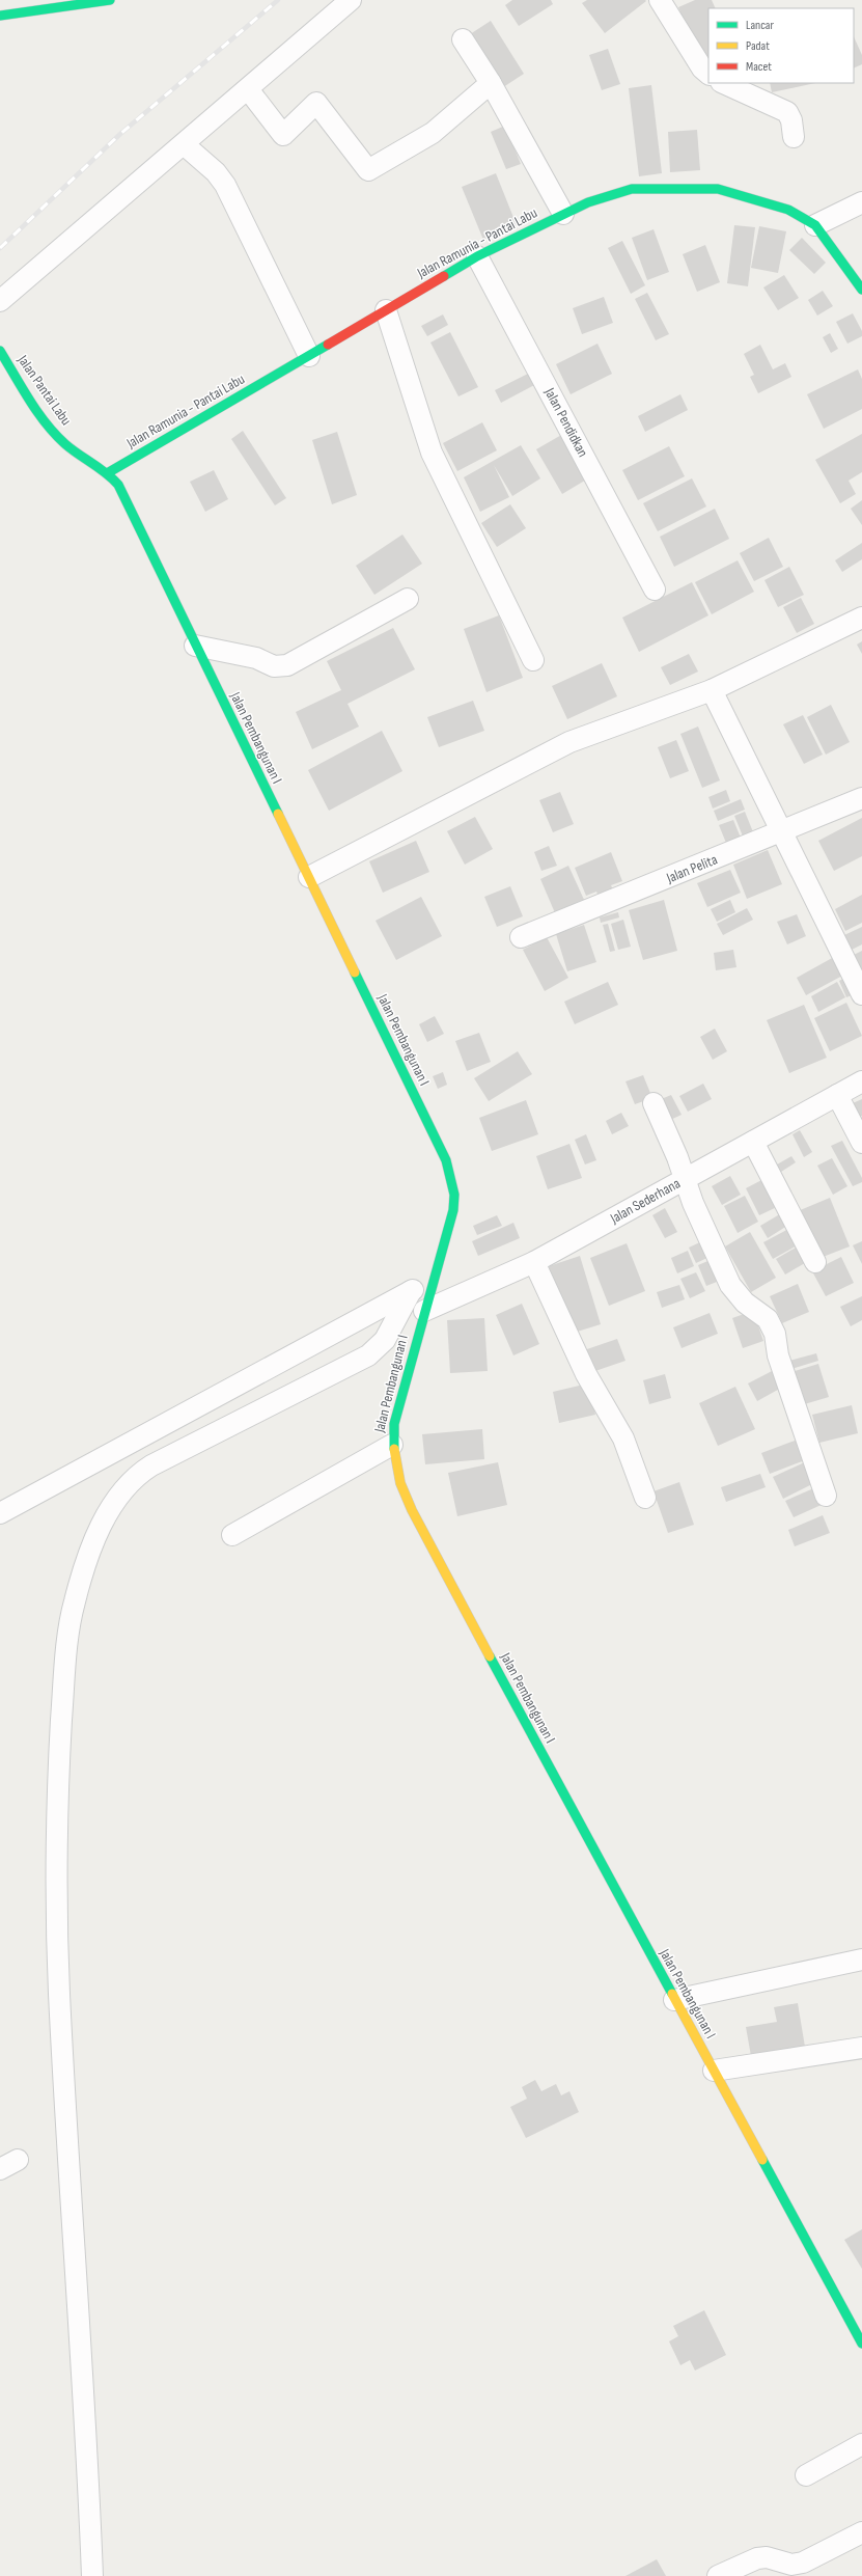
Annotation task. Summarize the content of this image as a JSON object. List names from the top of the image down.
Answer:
{
  "streets": {
    "main road": ["Jalan Ramunia - Pantai Labu", "Jalan Pantai Labu", "Jalan Pembangunan I"],
    "street": ["Jalan Pendidkan", "Jalan Pelita", "Jalan Sederhana"]
  },
  "crossings": [
    ["Jalan Ramunia - Pantai Labu", "Jalan Pantai Labu"],
    ["Jalan Ramunia - Pantai Labu", "Jalan Pendidkan"],
    ["Jalan Ramunia - Pantai Labu", "Jalan Pembangunan I"],
    ["Jalan Pantai Labu", "Jalan Pembangunan I"],
    ["Jalan Pembangunan I", "Jalan Sederhana"]
  ],
  "legend": ["Lancar", "Padat", "Macet"]
}
